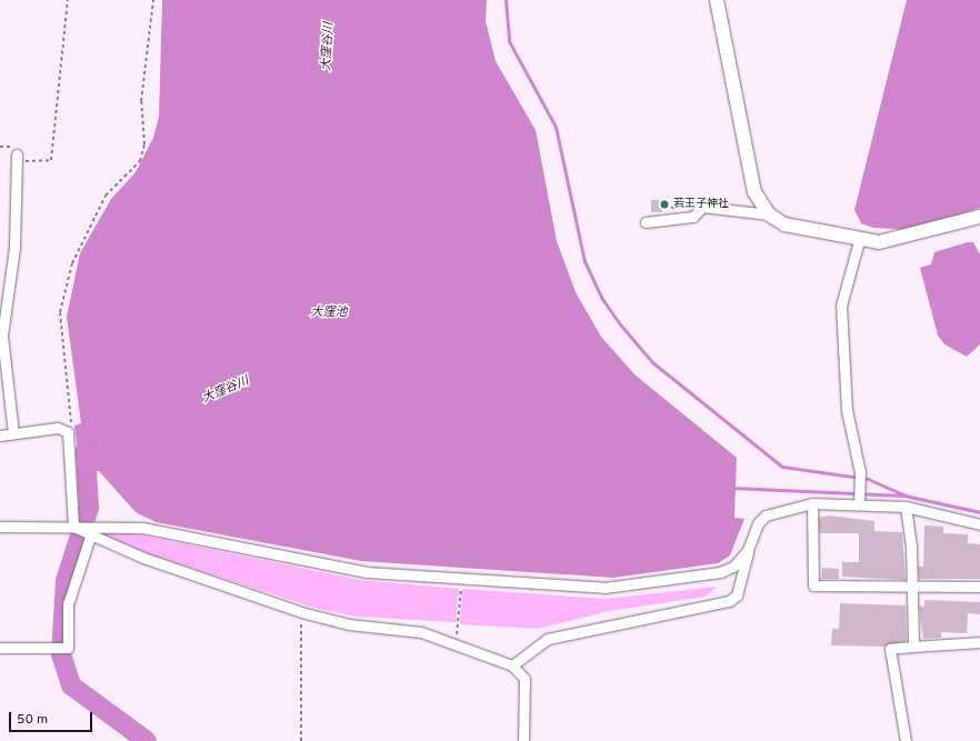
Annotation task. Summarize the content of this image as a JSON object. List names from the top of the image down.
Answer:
{
  "water": ["大窪谷川", "大窪池"],
  "places": ["若王子神社"],
  "scale_bar": "50 m"
}
